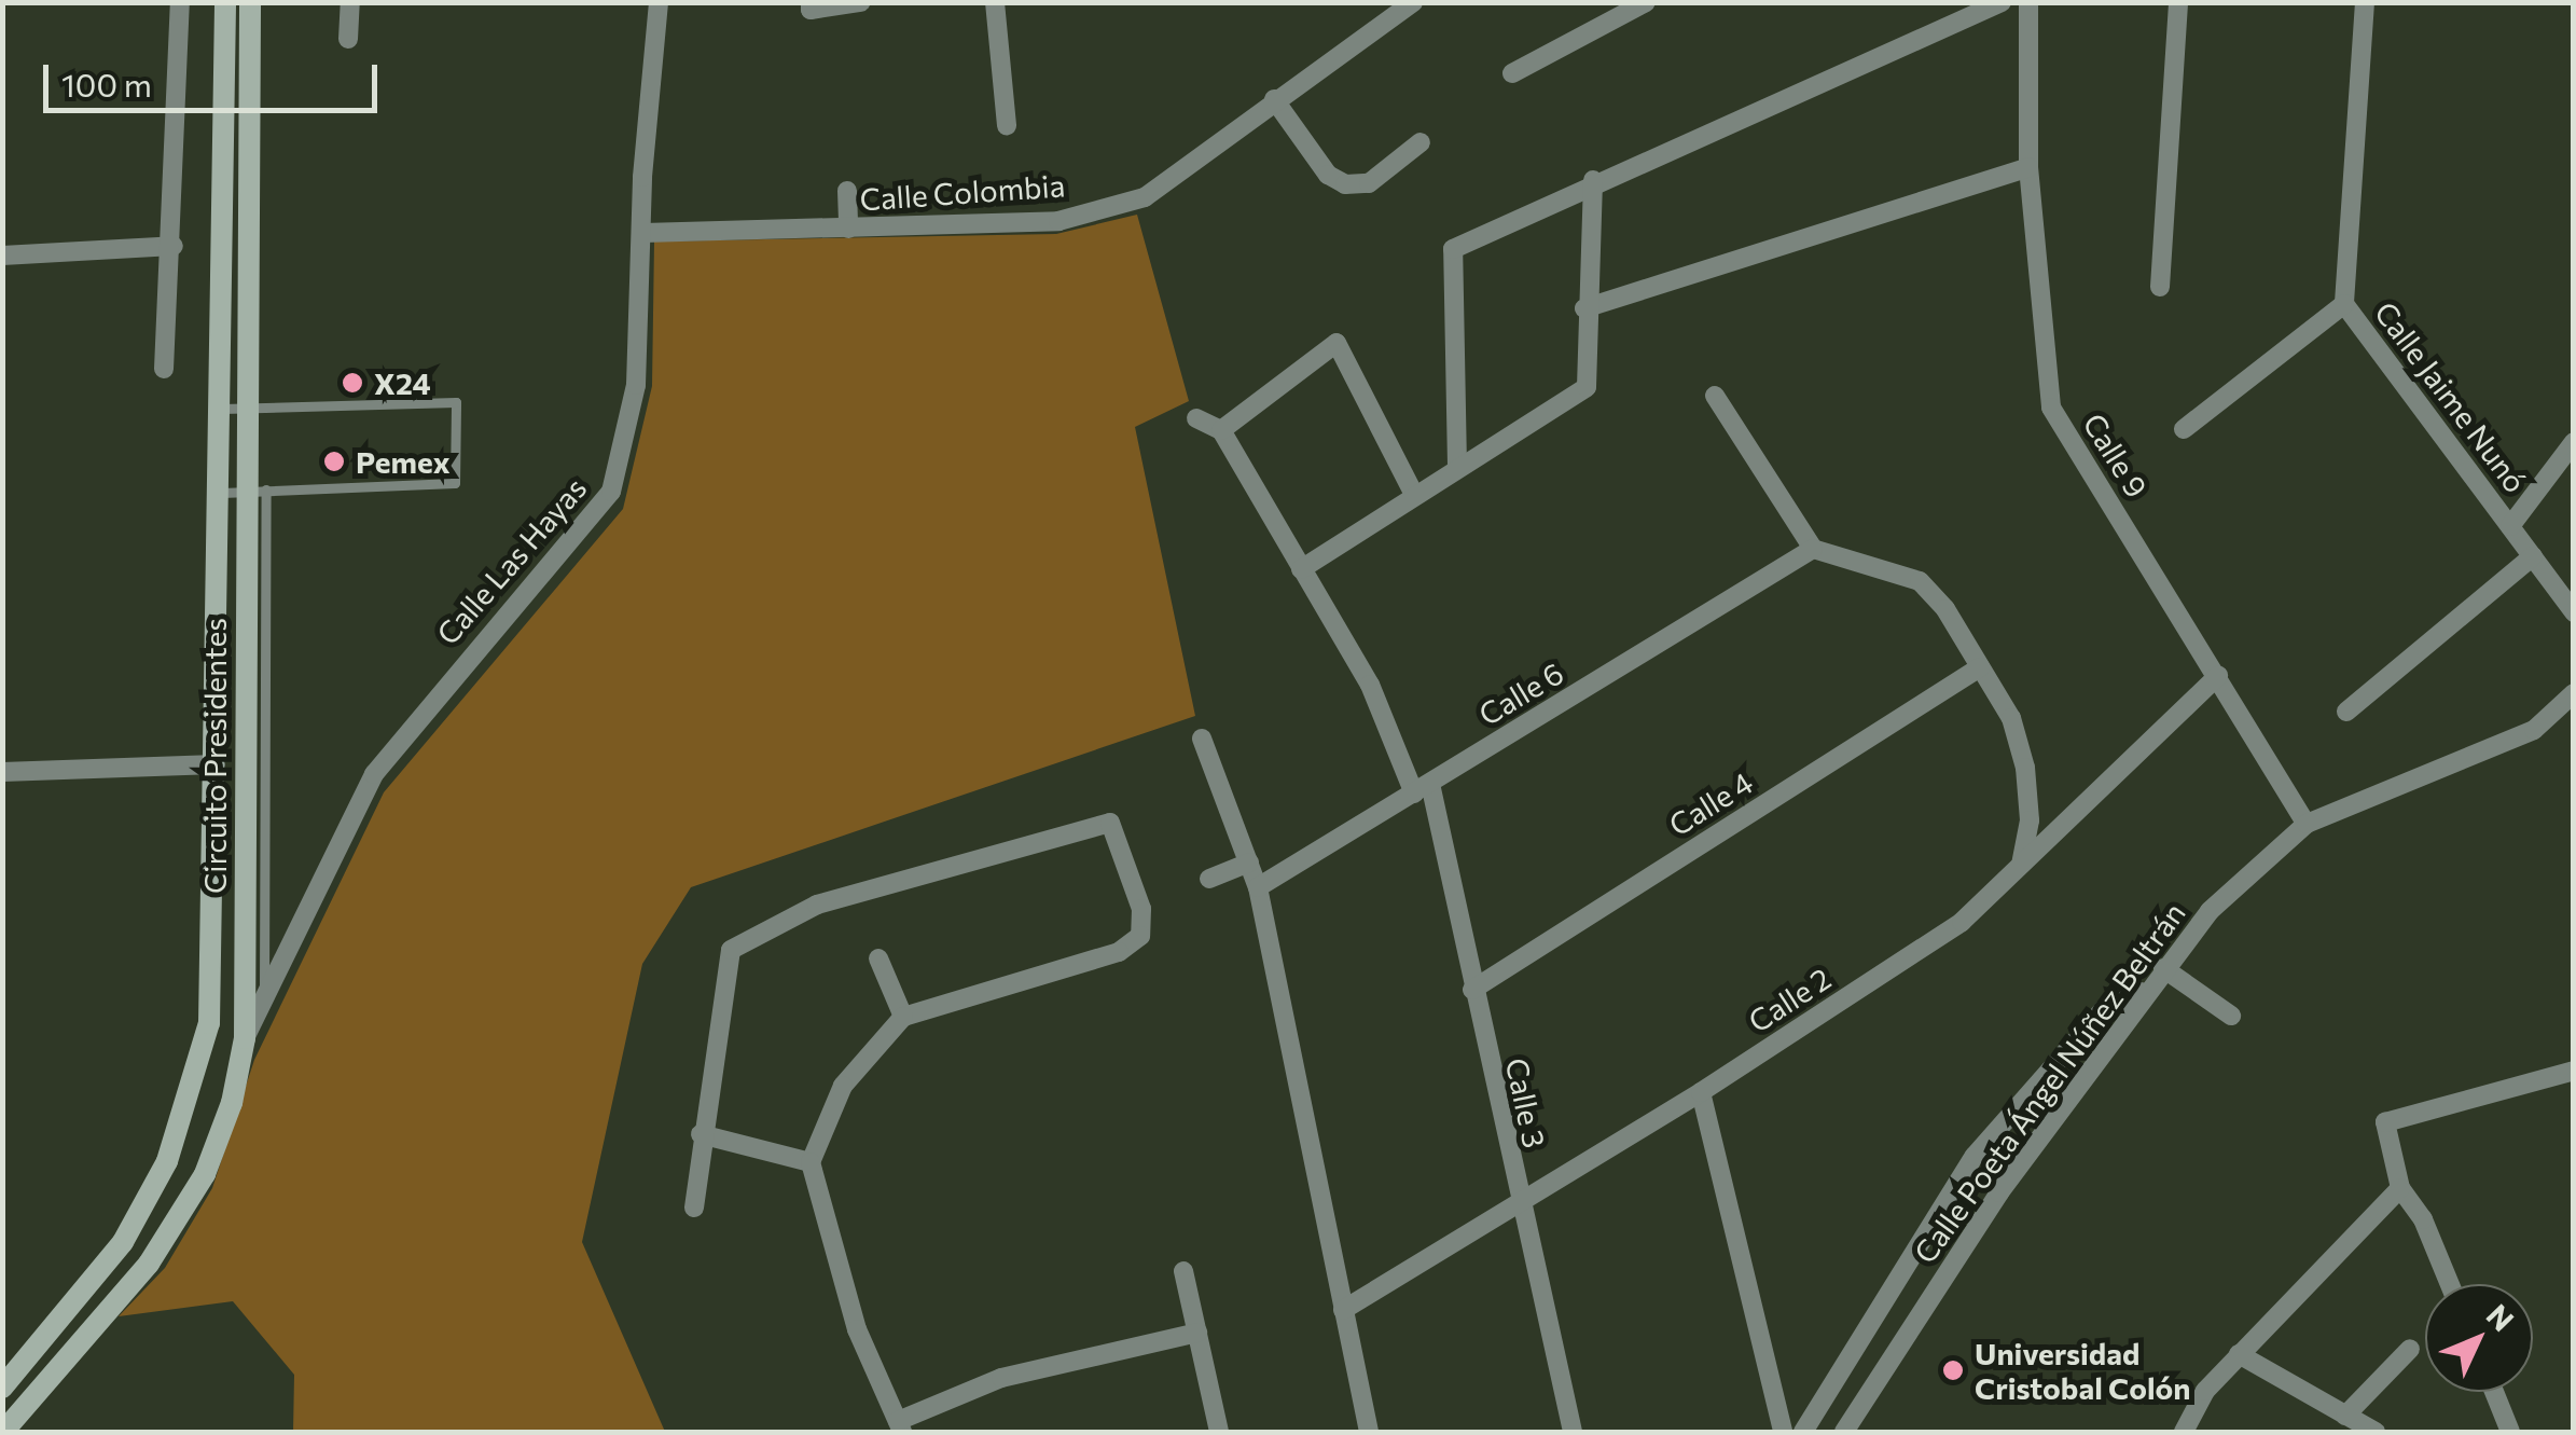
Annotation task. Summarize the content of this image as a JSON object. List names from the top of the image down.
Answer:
{
  "streets": {
    "main road": ["Circuito Presidentes"],
    "street": [
      "Calle Colombia",
      "Calle Jaime Nunó",
      "Calle 9",
      "Calle Las Hayas",
      "Calle 6",
      "Calle 4",
      "Calle 2",
      "Calle Poeta Ángel Núñez Beltrán",
      "Calle 3"
    ]
  },
  "crossings": [
    ["Calle Colombia", "Calle Las Hayas"],
    ["Calle 9", "Calle 2"],
    ["Calle 9", "Calle Poeta Ángel Núñez Beltrán"],
    ["Calle Las Hayas", "Circuito Presidentes"],
    ["Calle 6", "Calle 3"],
    ["Calle 4", "Calle 3"],
    ["Calle 2", "Calle 3"]
  ],
  "places": ["X24", "Pemex", "Universidad Cristobal Colón"],
  "scale_bar": "100 m",
  "north": "top right"
}
